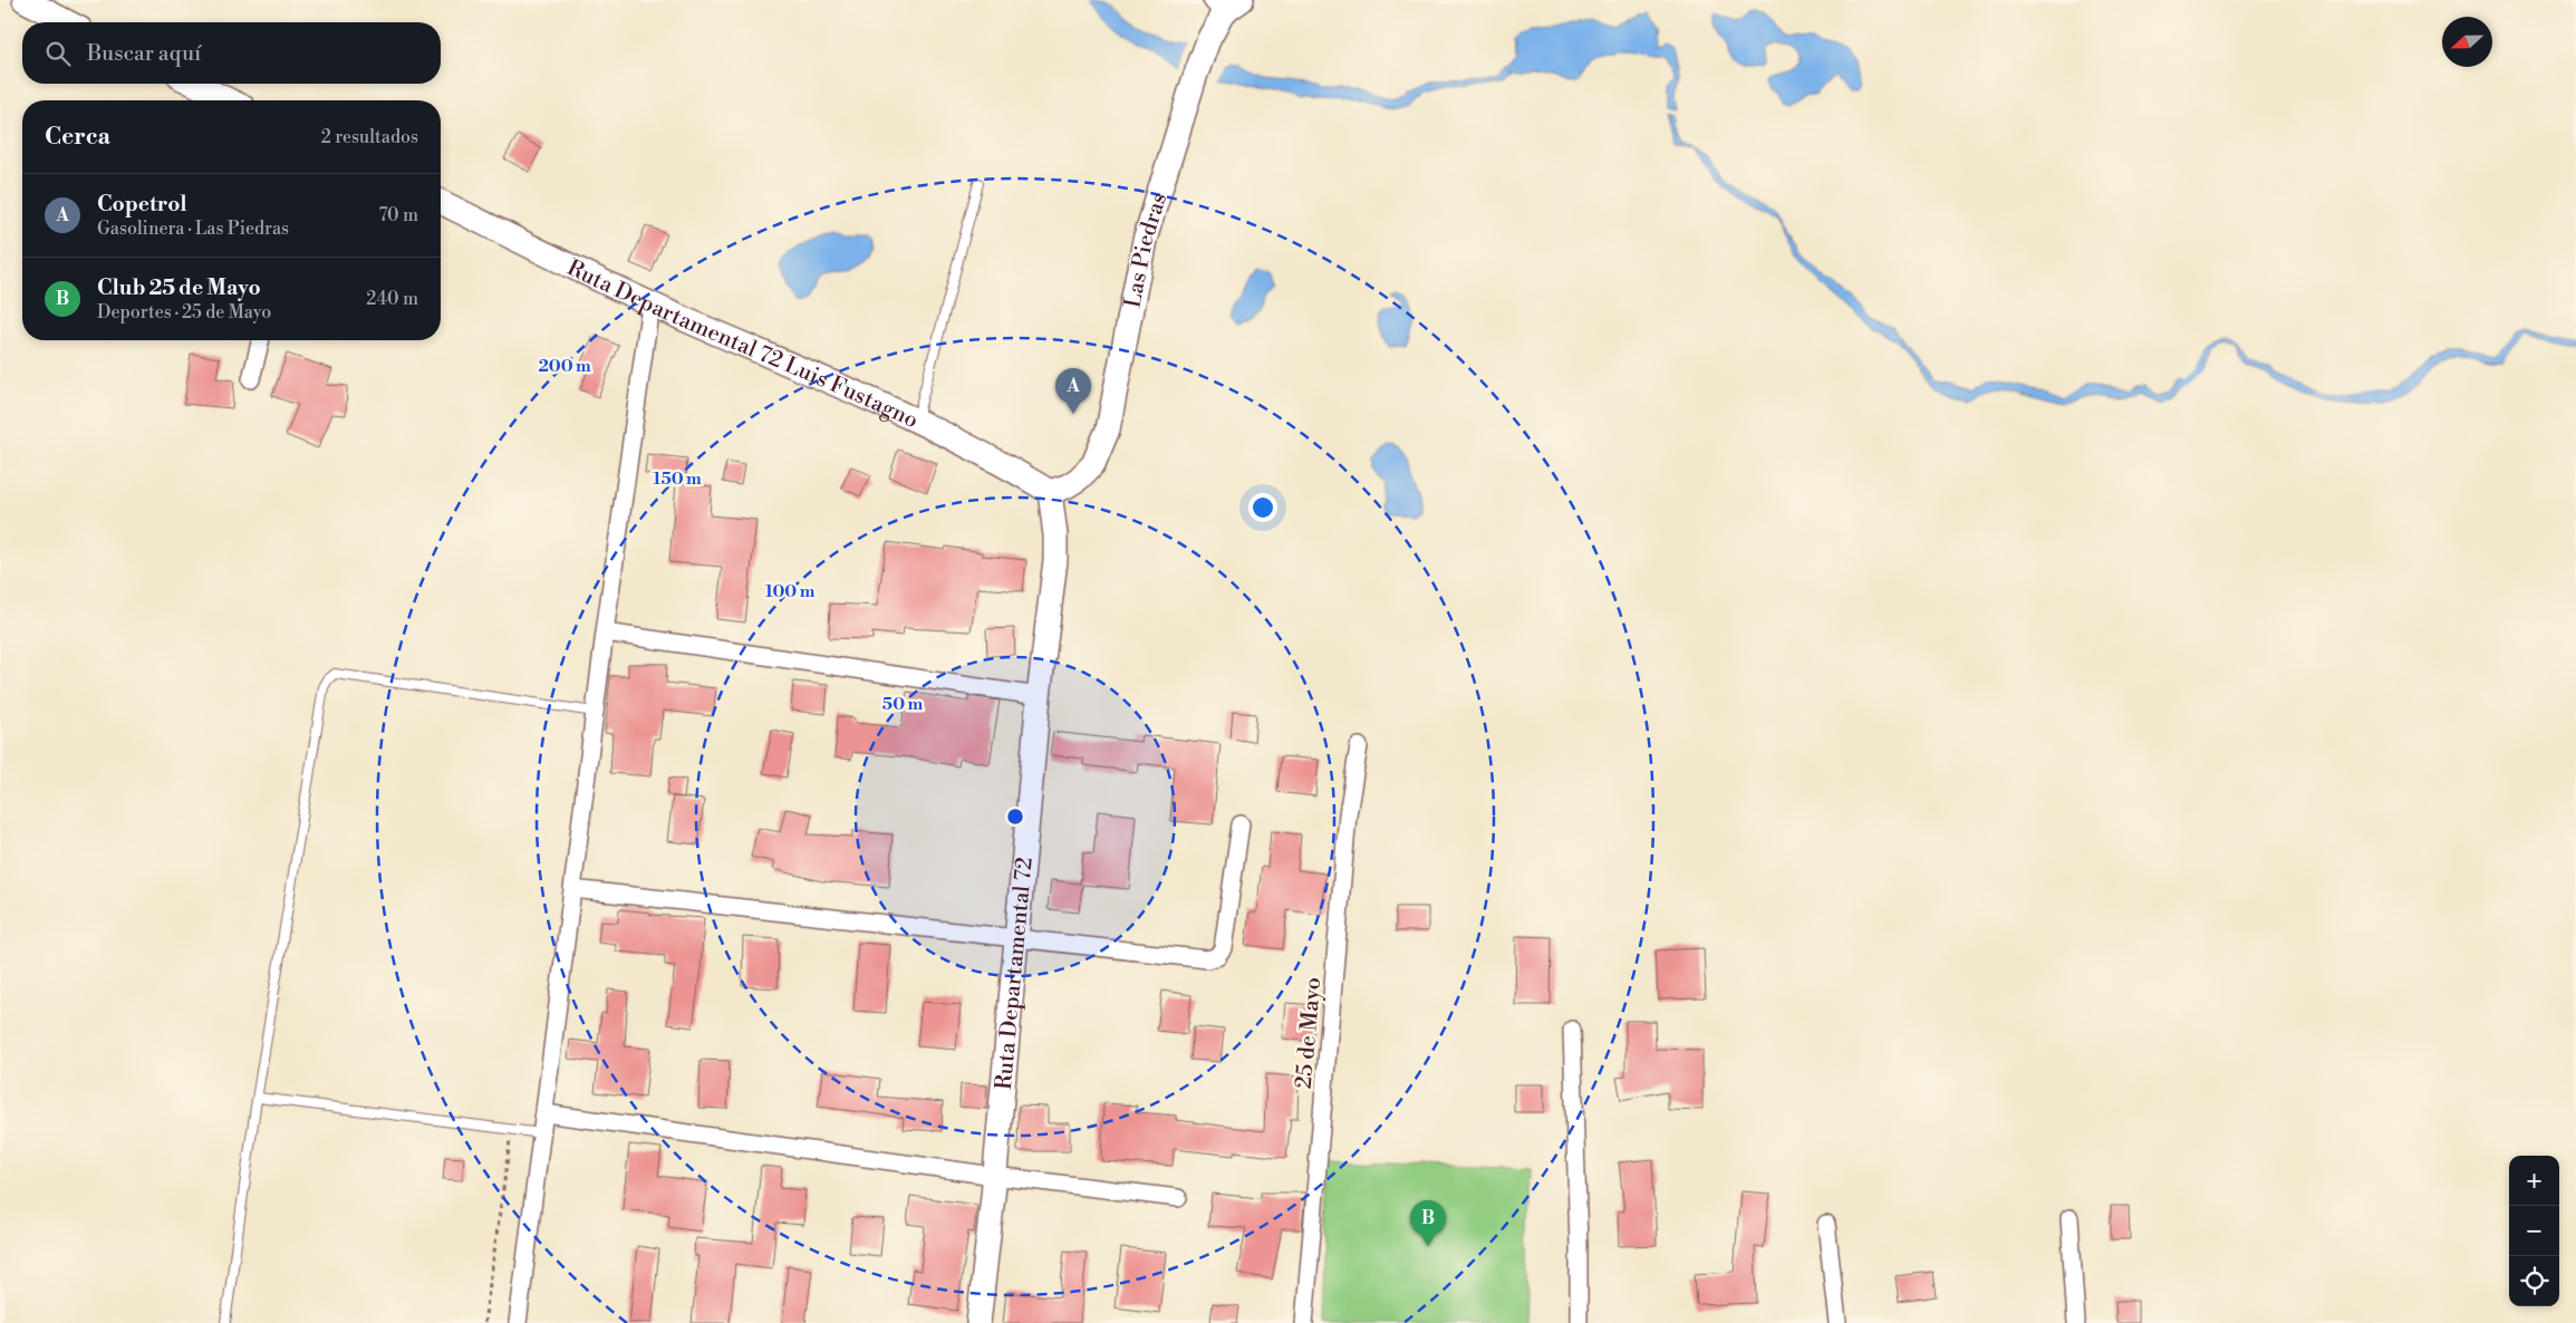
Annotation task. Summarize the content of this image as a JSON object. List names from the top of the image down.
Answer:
{
  "streets": {
    "main road": ["Las Piedras", "Ruta Departamental 72 Luis Fustagno", "Ruta Departamental 72"],
    "street": ["25 de Mayo"]
  },
  "crossings": [
    ["Las Piedras", "Ruta Departamental 72 Luis Fustagno"],
    ["Las Piedras", "Ruta Departamental 72"],
    ["Ruta Departamental 72 Luis Fustagno", "Ruta Departamental 72"]
  ],
  "north": "left",
  "page": {
    "search": "Buscar aquí",
    "heading": ["Cerca", "2 resultados"],
    "list": [
      {
        "mark": "A",
        "name": "Copetrol",
        "note": "Gasolinera · Las Piedras",
        "value": "70 m"
      },
      {
        "mark": "B",
        "name": "Club 25 de Mayo",
        "note": "Deportes · 25 de Mayo",
        "value": "240 m"
      }
    ],
    "pins": ["A", "B"],
    "map_buttons": ["+", "−"]
  },
  "rings": [
    "200 m",
    "150 m",
    "100 m",
    "50 m"
  ]
}
